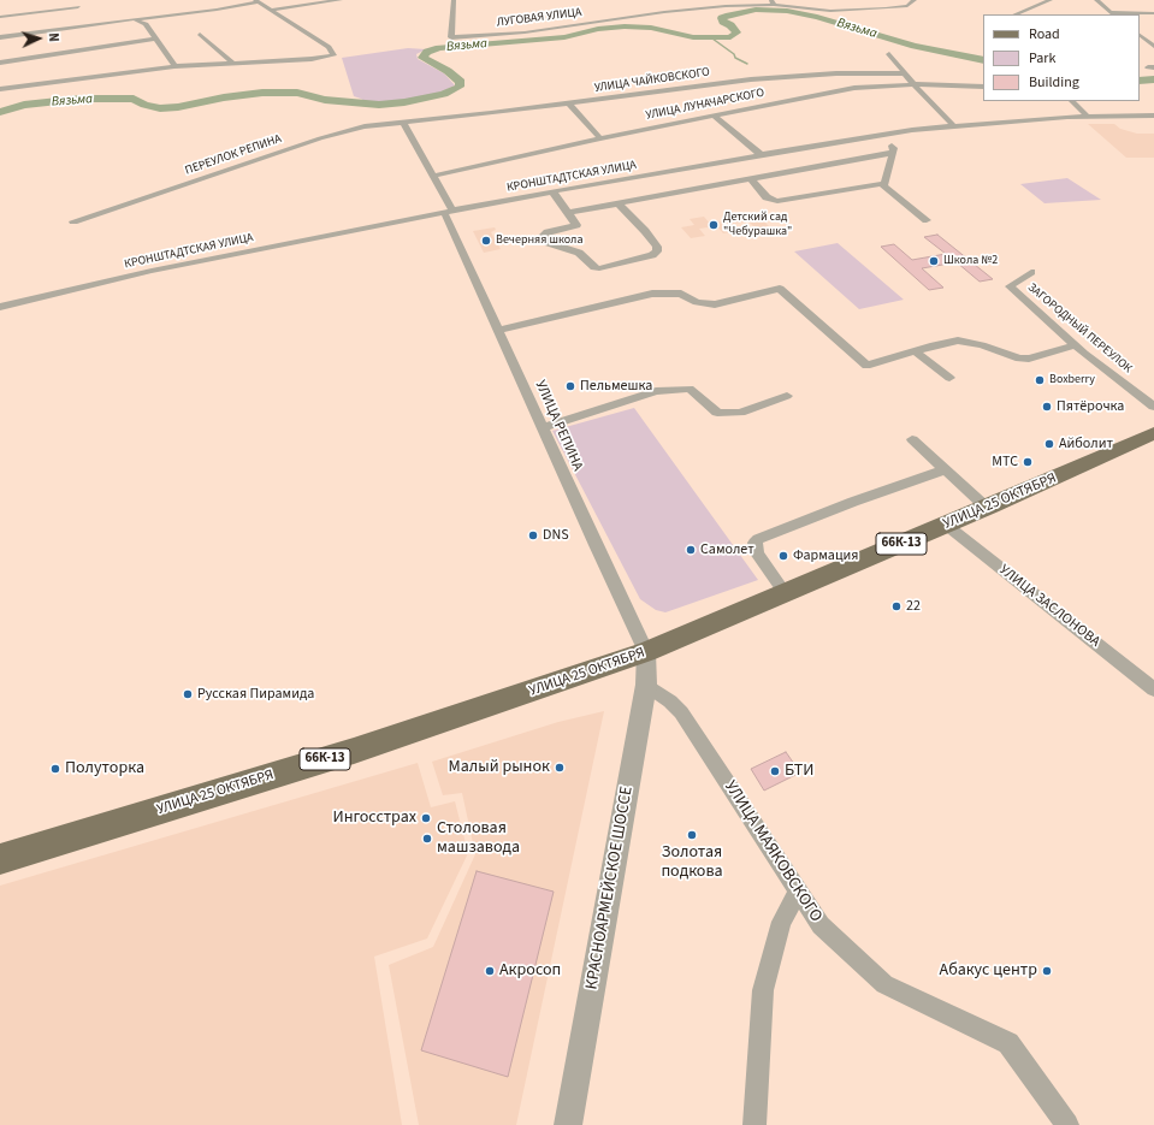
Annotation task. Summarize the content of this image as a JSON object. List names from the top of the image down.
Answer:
{
  "streets": {
    "main road": ["УЛИЦА 25 ОКТЯБРЯ", "66К-13"],
    "street": [
      "ЛУГОВАЯ УЛИЦА",
      "УЛИЦА ЧАЙКОВСКОГО",
      "УЛИЦА ЛУНАЧАРСКОГО",
      "ПЕРЕУЛОК РЕПИНА",
      "КРОНШТАДТСКАЯ УЛИЦА",
      "ЗАГОРОДНЫЙ ПЕРЕУЛОК",
      "УЛИЦА РЕПИНА",
      "УЛИЦА ЗАСЛОНОВА",
      "УЛИЦА МАЯКОВСКОГО",
      "КРАСНОАРМЕЙСКОЕ ШОССЕ"
    ]
  },
  "crossings": [
    ["УЛИЦА ЧАЙКОВСКОГО", "ПЕРЕУЛОК РЕПИНА"],
    ["УЛИЦА ЧАЙКОВСКОГО", "УЛИЦА РЕПИНА"],
    ["УЛИЦА ЛУНАЧАРСКОГО", "УЛИЦА РЕПИНА"],
    ["ПЕРЕУЛОК РЕПИНА", "УЛИЦА РЕПИНА"],
    ["КРОНШТАДТСКАЯ УЛИЦА", "УЛИЦА РЕПИНА"],
    ["УЛИЦА РЕПИНА", "УЛИЦА 25 ОКТЯБРЯ"],
    ["УЛИЦА РЕПИНА", "КРАСНОАРМЕЙСКОЕ ШОССЕ"],
    ["УЛИЦА 25 ОКТЯБРЯ", "УЛИЦА ЗАСЛОНОВА"],
    ["УЛИЦА 25 ОКТЯБРЯ", "КРАСНОАРМЕЙСКОЕ ШОССЕ"],
    ["УЛИЦА МАЯКОВСКОГО", "КРАСНОАРМЕЙСКОЕ ШОССЕ"]
  ],
  "water": ["Вязьма"],
  "places": [
    "Детский сад \"Чебурашка\"",
    "Вечерняя школа",
    "Школа №2",
    "Boxberry",
    "Пельмешка",
    "Пятёрочка",
    "Айболит",
    "МТС",
    "DNS",
    "Самолет",
    "Фармация",
    "22",
    "Русская Пирамида",
    "Малый рынок",
    "Полуторка",
    "БТИ",
    "Ингосстрах",
    "Золотая подкова",
    "Столовая машзавода",
    "Акросоп",
    "Абакус центр"
  ],
  "legend": ["Road", "Park", "Building"],
  "north": "right"
}
